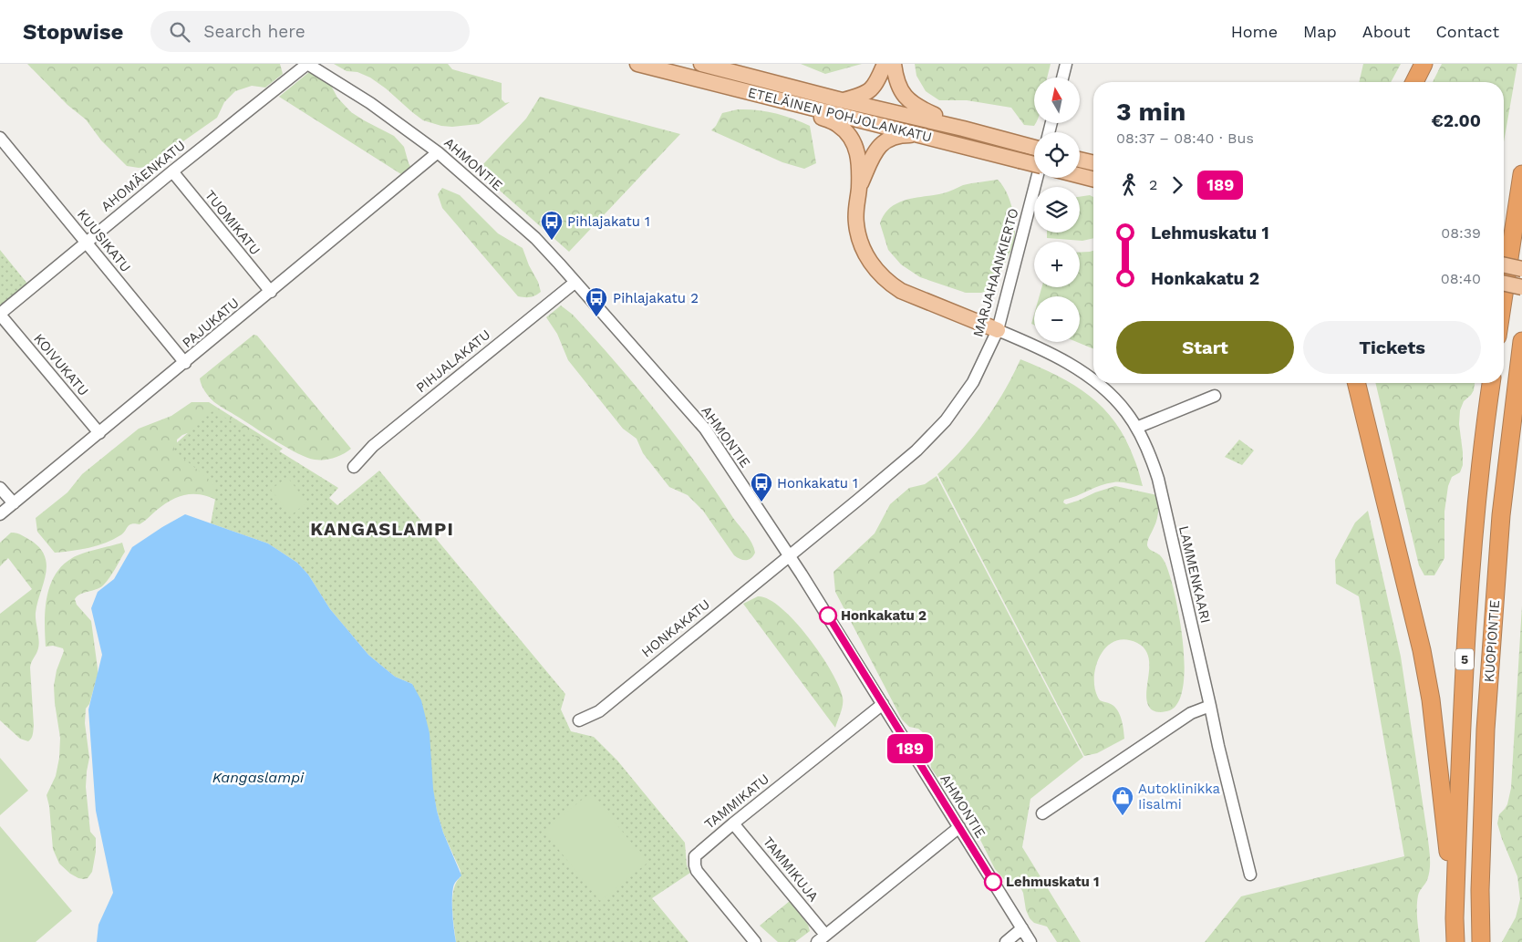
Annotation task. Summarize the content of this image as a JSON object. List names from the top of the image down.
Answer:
{
  "streets": {
    "highway": ["KUOPIONTIE", "5"],
    "main road": ["ETELÄINEN POHJOLANKATU"],
    "street": [
      "AHMONTIE",
      "AHOMÄENKATU",
      "TUOMIKATU",
      "KUUSIKATU",
      "MARJAHAANKIERTO",
      "PAJUKATU",
      "PIHJALAKATU",
      "KOIVUKATU",
      "LAMMENKAARI",
      "HONKAKATU",
      "TAMMIKATU",
      "TAMMIKUJA"
    ]
  },
  "crossings": [
    ["AHMONTIE", "AHOMÄENKATU"],
    ["AHMONTIE", "MARJAHAANKIERTO"],
    ["AHMONTIE", "PAJUKATU"],
    ["AHMONTIE", "PIHJALAKATU"],
    ["AHMONTIE", "HONKAKATU"],
    ["AHMONTIE", "TAMMIKATU"],
    ["AHOMÄENKATU", "TUOMIKATU"],
    ["AHOMÄENKATU", "KUUSIKATU"],
    ["AHOMÄENKATU", "KOIVUKATU"],
    ["TUOMIKATU", "PAJUKATU"],
    ["KUUSIKATU", "PAJUKATU"],
    ["MARJAHAANKIERTO", "LAMMENKAARI"],
    ["MARJAHAANKIERTO", "HONKAKATU"],
    ["PAJUKATU", "KOIVUKATU"],
    ["TAMMIKATU", "TAMMIKUJA"]
  ],
  "districts": ["KANGASLAMPI"],
  "water": ["Kangaslampi"],
  "places": {
    "bus stop": ["Pihlajakatu 1", "Pihlajakatu 2", "Honkakatu 1"],
    "other": ["Honkakatu 2", "Lehmuskatu 1"],
    "shop": ["Autoklinikka Iisalmi"]
  },
  "lines": ["bus line 189"],
  "north": "top",
  "page": {
    "header": "Stopwise",
    "search": "Search here",
    "nav": [
      "Home",
      "Map",
      "About",
      "Contact"
    ],
    "on_map": "189",
    "map_buttons": ["+", "−"],
    "heading": ["3 min", "08:37 – 08:40 · Bus", "€2.00"],
    "legs": ["2", "189"],
    "list": [
      {
        "name": "Lehmuskatu 1",
        "value": "08:39"
      },
      {
        "name": "Honkakatu 2",
        "value": "08:40"
      }
    ],
    "buttons": ["Start", "Tickets"]
  }
}
